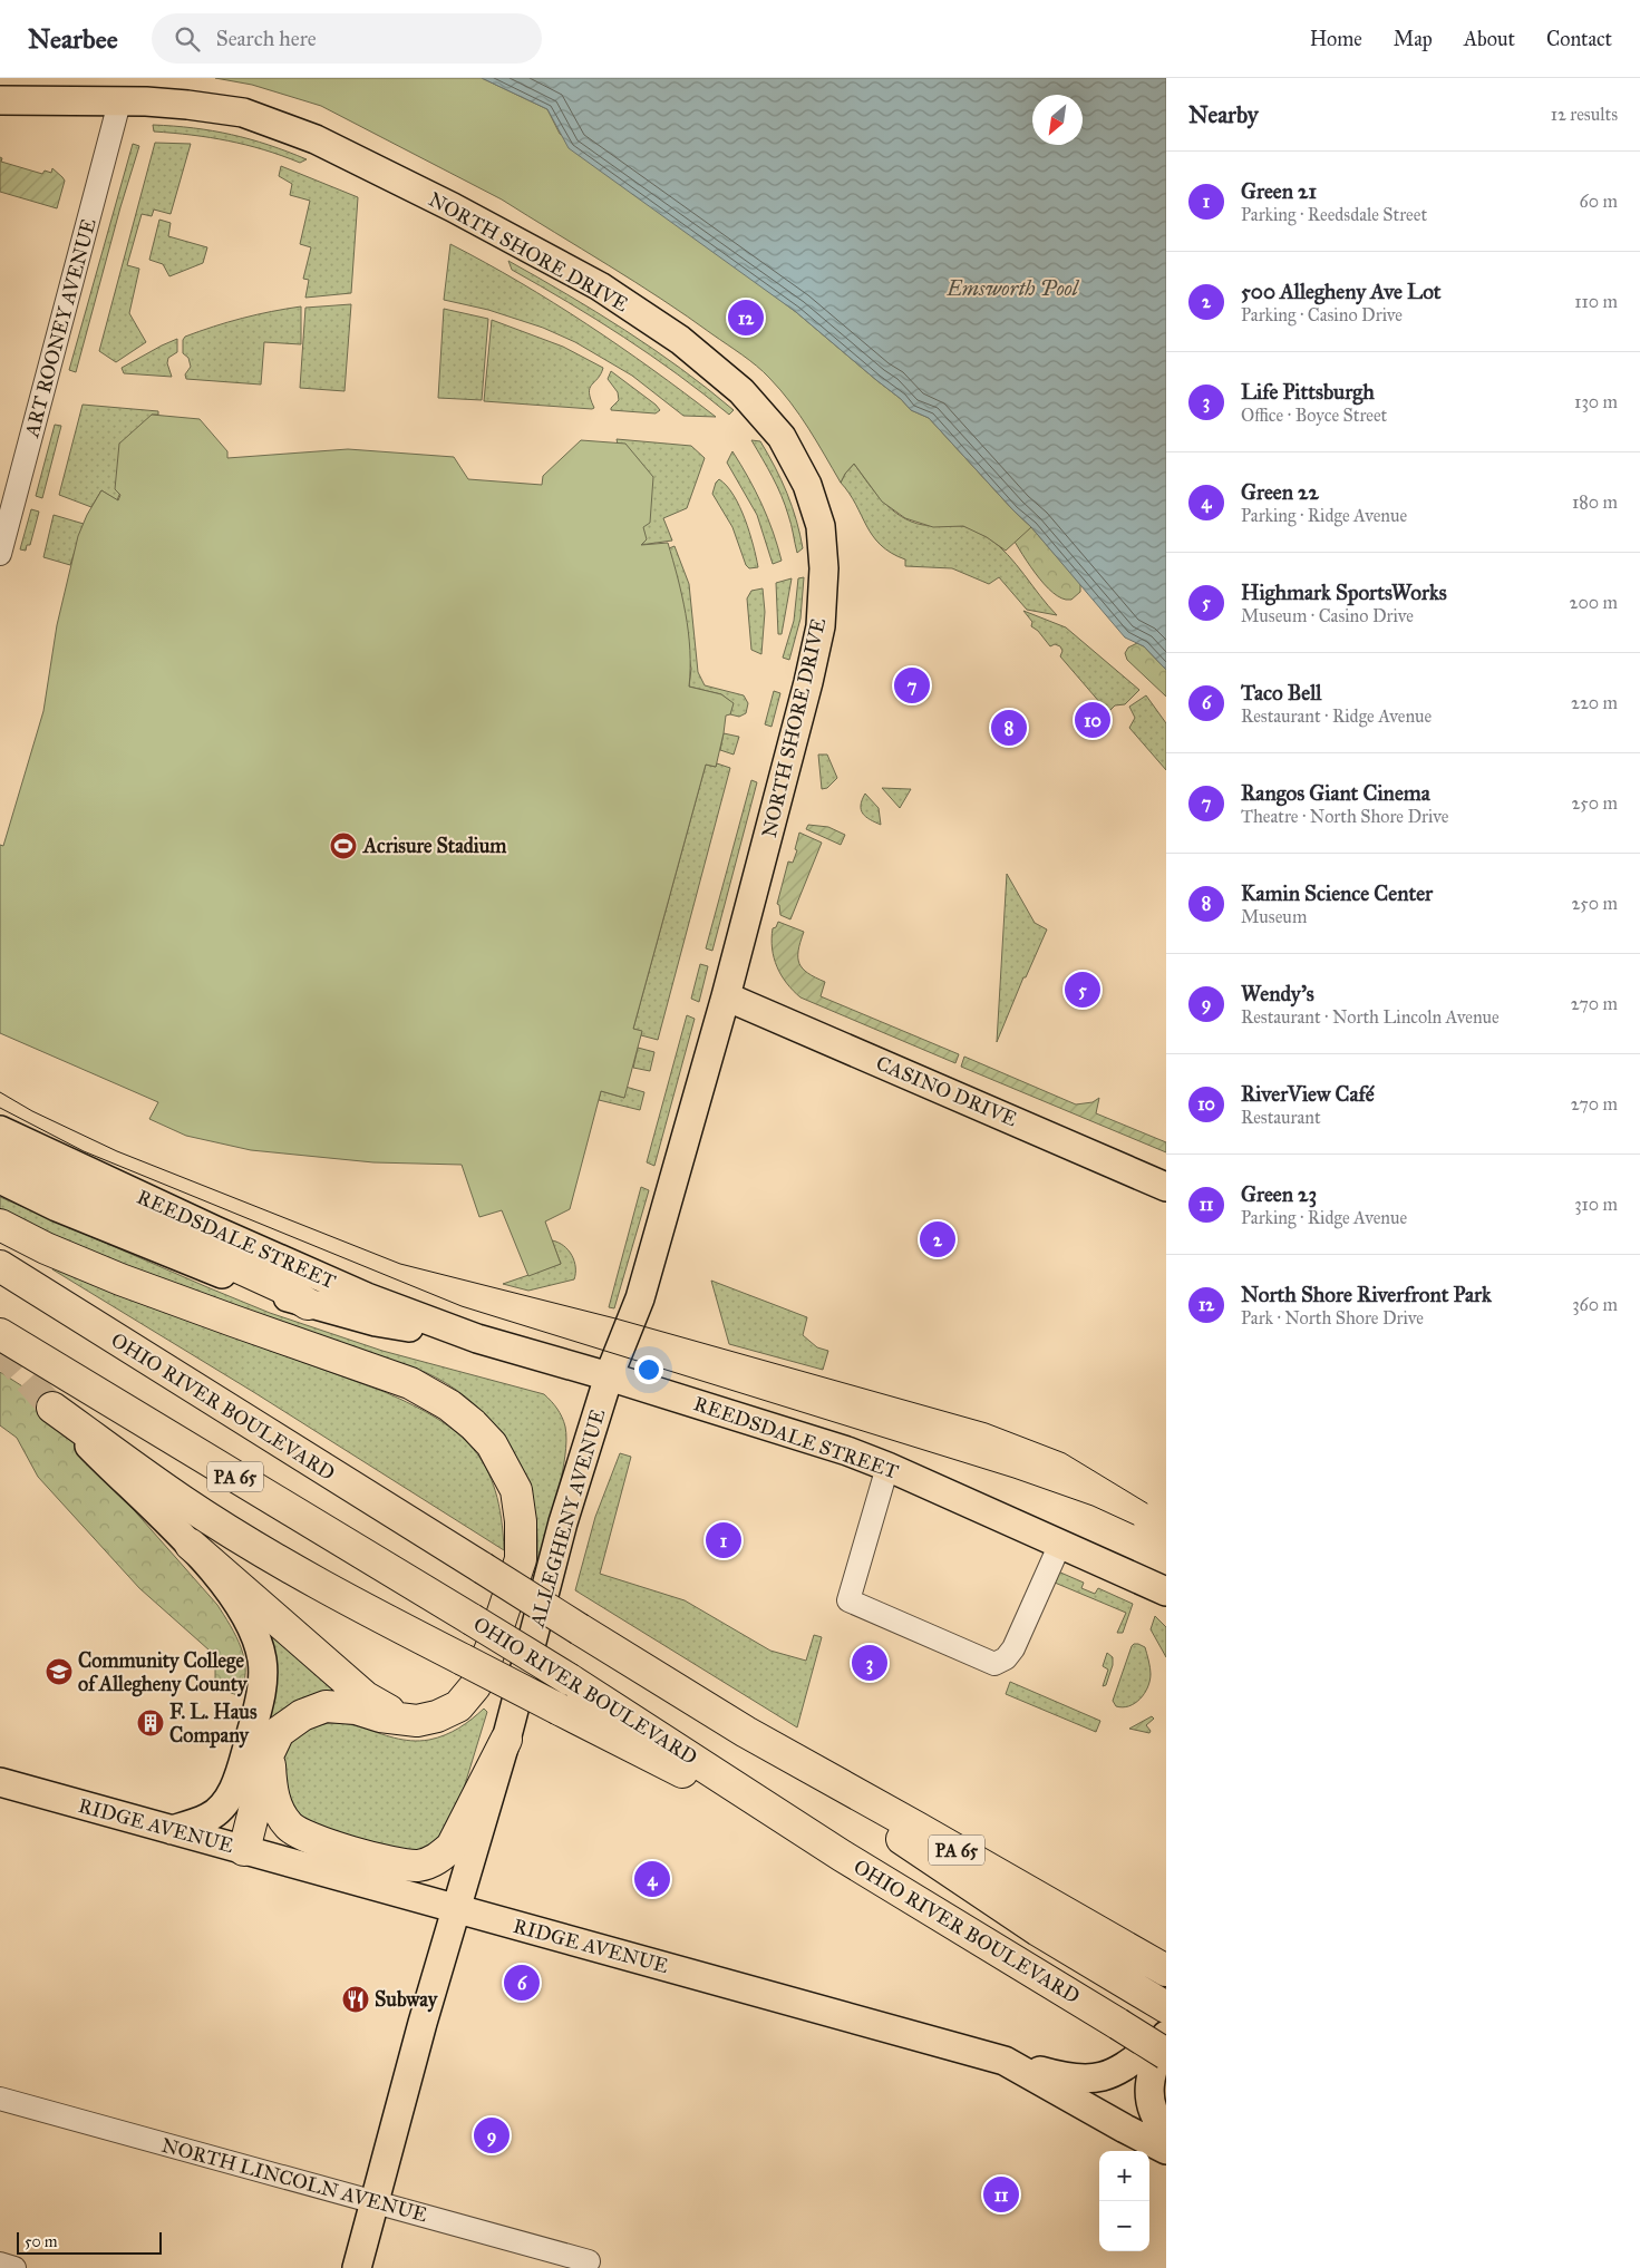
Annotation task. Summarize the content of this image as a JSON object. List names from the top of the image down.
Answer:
{
  "streets": {
    "highway": ["OHIO RIVER BOULEVARD", "PA 65"],
    "main road": [
      "NORTH SHORE DRIVE",
      "CASINO DRIVE",
      "REEDSDALE STREET",
      "ALLEGHENY AVENUE",
      "RIDGE AVENUE"
    ],
    "street": ["ART ROONEY AVENUE", "NORTH LINCOLN AVENUE"]
  },
  "crossings": [
    ["NORTH SHORE DRIVE", "ART ROONEY AVENUE"],
    ["NORTH SHORE DRIVE", "CASINO DRIVE"],
    ["NORTH SHORE DRIVE", "ALLEGHENY AVENUE"],
    ["CASINO DRIVE", "ALLEGHENY AVENUE"],
    ["REEDSDALE STREET", "ALLEGHENY AVENUE"],
    ["ALLEGHENY AVENUE", "RIDGE AVENUE"],
    ["ALLEGHENY AVENUE", "NORTH LINCOLN AVENUE"]
  ],
  "water": ["Emsworth Pool"],
  "places": {
    "sports": ["Acrisure Stadium"],
    "school or university": ["Community College of Allegheny County"],
    "building": ["F. L. Haus Company"],
    "restaurant": ["Subway"]
  },
  "scale_bar": "50 m",
  "north": "bottom left",
  "page": {
    "header": "Nearbee",
    "search": "Search here",
    "nav": [
      "Home",
      "Map",
      "About",
      "Contact"
    ],
    "heading": ["Nearby", "12 results"],
    "list": [
      {
        "mark": "1",
        "name": "Green 21",
        "note": "Parking · Reedsdale Street",
        "value": "60 m"
      },
      {
        "mark": "2",
        "name": "500 Allegheny Ave Lot",
        "note": "Parking · Casino Drive",
        "value": "110 m"
      },
      {
        "mark": "3",
        "name": "Life Pittsburgh",
        "note": "Office · Boyce Street",
        "value": "130 m"
      },
      {
        "mark": "4",
        "name": "Green 22",
        "note": "Parking · Ridge Avenue",
        "value": "180 m"
      },
      {
        "mark": "5",
        "name": "Highmark SportsWorks",
        "note": "Museum · Casino Drive",
        "value": "200 m"
      },
      {
        "mark": "6",
        "name": "Taco Bell",
        "note": "Restaurant · Ridge Avenue",
        "value": "220 m"
      },
      {
        "mark": "7",
        "name": "Rangos Giant Cinema",
        "note": "Theatre · North Shore Drive",
        "value": "250 m"
      },
      {
        "mark": "8",
        "name": "Kamin Science Center",
        "note": "Museum",
        "value": "250 m"
      },
      {
        "mark": "9",
        "name": "Wendy's",
        "note": "Restaurant · North Lincoln Avenue",
        "value": "270 m"
      },
      {
        "mark": "10",
        "name": "RiverView Café",
        "note": "Restaurant",
        "value": "270 m"
      },
      {
        "mark": "11",
        "name": "Green 23",
        "note": "Parking · Ridge Avenue",
        "value": "310 m"
      },
      {
        "mark": "12",
        "name": "North Shore Riverfront Park",
        "note": "Park · North Shore Drive",
        "value": "360 m"
      }
    ],
    "pins": [
      "12",
      "7",
      "10",
      "8",
      "5",
      "2",
      "1",
      "3",
      "4",
      "6",
      "9",
      "11"
    ],
    "map_buttons": ["+", "−"],
    "scale": "50 m"
  }
}
